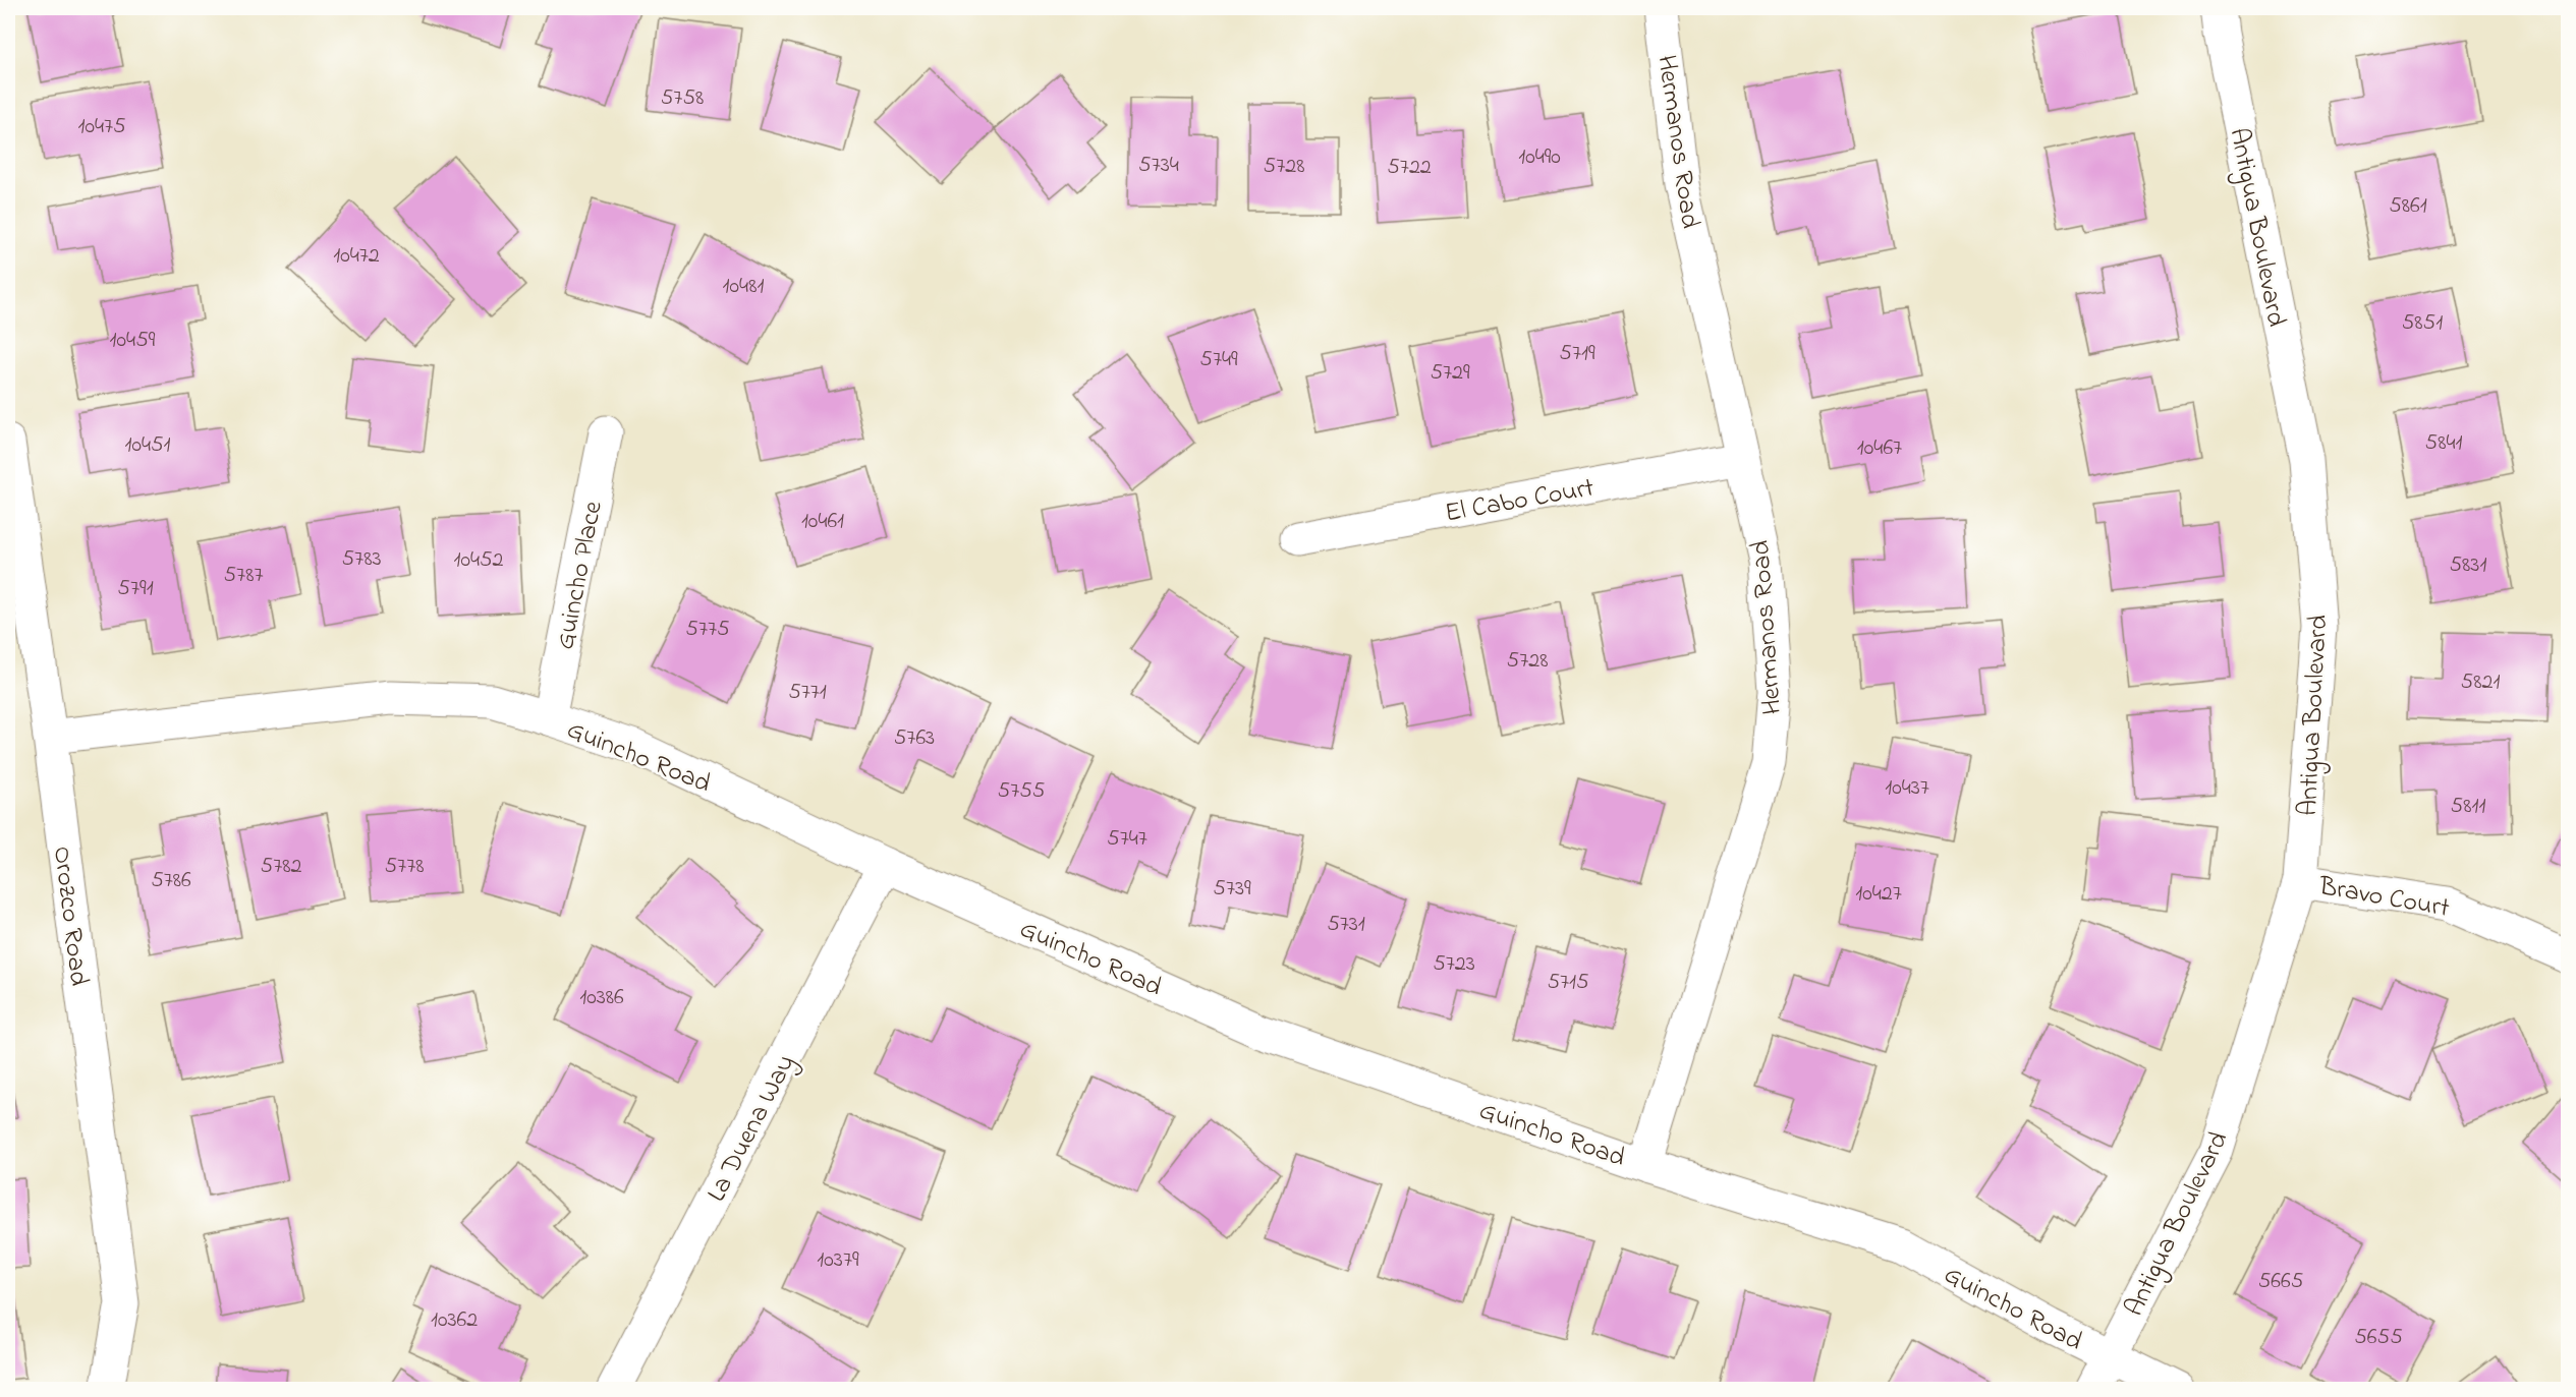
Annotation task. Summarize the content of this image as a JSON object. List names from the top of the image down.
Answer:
{
  "streets": {
    "street": [
      "Hermanos Road",
      "Antigua Boulevard",
      "El Cabo Court",
      "Guincho Place",
      "Guincho Road",
      "Bravo Court",
      "Orozco Road",
      "La Duena Way"
    ]
  },
  "crossings": [
    ["Hermanos Road", "El Cabo Court"],
    ["Hermanos Road", "Guincho Road"],
    ["Antigua Boulevard", "Guincho Road"],
    ["Antigua Boulevard", "Bravo Court"],
    ["Guincho Place", "Guincho Road"],
    ["Guincho Road", "Orozco Road"],
    ["Guincho Road", "La Duena Way"]
  ],
  "house_numbers": [
    "5758",
    "10475",
    "10490",
    "5734",
    "5728",
    "5722",
    "5861",
    "10472",
    "10481",
    "5851",
    "10459",
    "5719",
    "5749",
    "5729",
    "5841",
    "10451",
    "10467",
    "10461",
    "5783",
    "10452",
    "5831",
    "5787",
    "5791",
    "5775",
    "5728",
    "5821",
    "5771",
    "5763",
    "10437",
    "5755",
    "5811",
    "5747",
    "5782",
    "5778",
    "5786",
    "5739",
    "10427",
    "5731",
    "5723",
    "5715",
    "10386",
    "10379",
    "5665",
    "10362",
    "5655"
  ]
}
